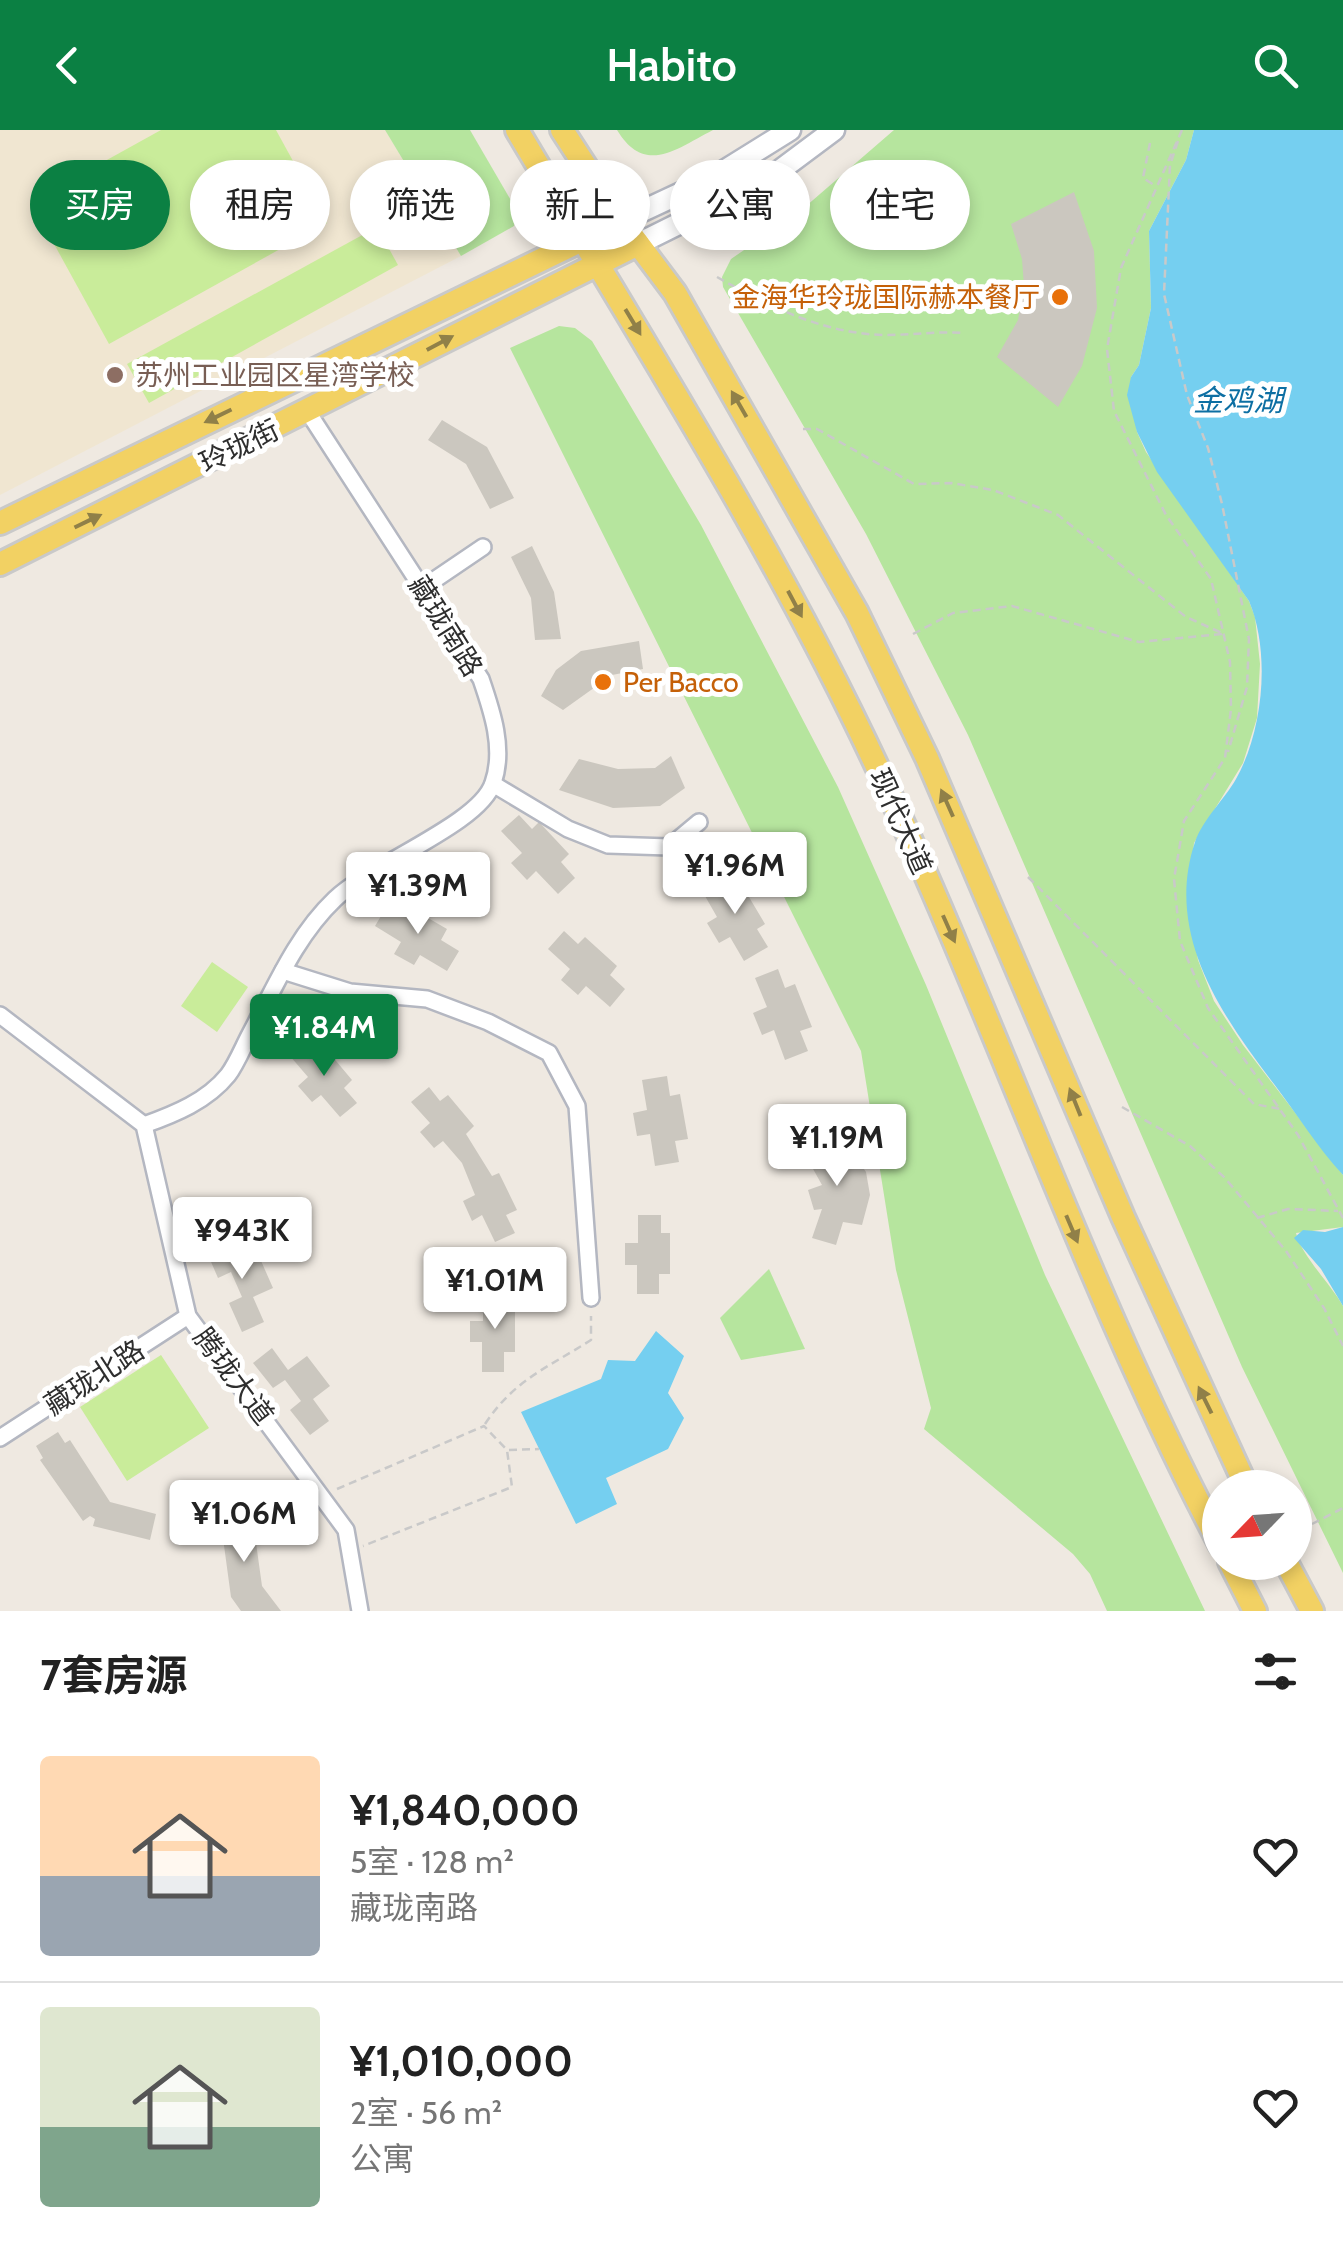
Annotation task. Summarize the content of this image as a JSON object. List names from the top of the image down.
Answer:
{
  "streets": {
    "main road": ["玲珑街", "现代大道"],
    "street": ["藏珑南路", "腾珑大道", "藏珑北路"]
  },
  "crossings": [
    ["玲珑街", "藏珑南路"],
    ["玲珑街", "现代大道"],
    ["腾珑大道", "藏珑北路"]
  ],
  "water": ["金鸡湖"],
  "places": ["金海华玲珑国际赫本餐厅", "苏州工业园区星湾学校", "Per Bacco"],
  "north": "bottom left",
  "page": {
    "header": "Habito",
    "chip": [
      "买房",
      "租房",
      "筛选",
      "新上",
      "公寓",
      "住宅"
    ],
    "price": [
      "¥1.96M",
      "¥1.39M",
      "¥1.84M",
      "¥1.19M",
      "¥943K",
      "¥1.01M",
      "¥1.06M"
    ],
    "heading": "7套房源",
    "list": [
      {
        "name": "¥1,840,000",
        "note": "5室 · 128 m² · 藏珑南路"
      },
      {
        "name": "¥1,010,000",
        "note": "2室 · 56 m² · 公寓"
      }
    ]
  }
}
